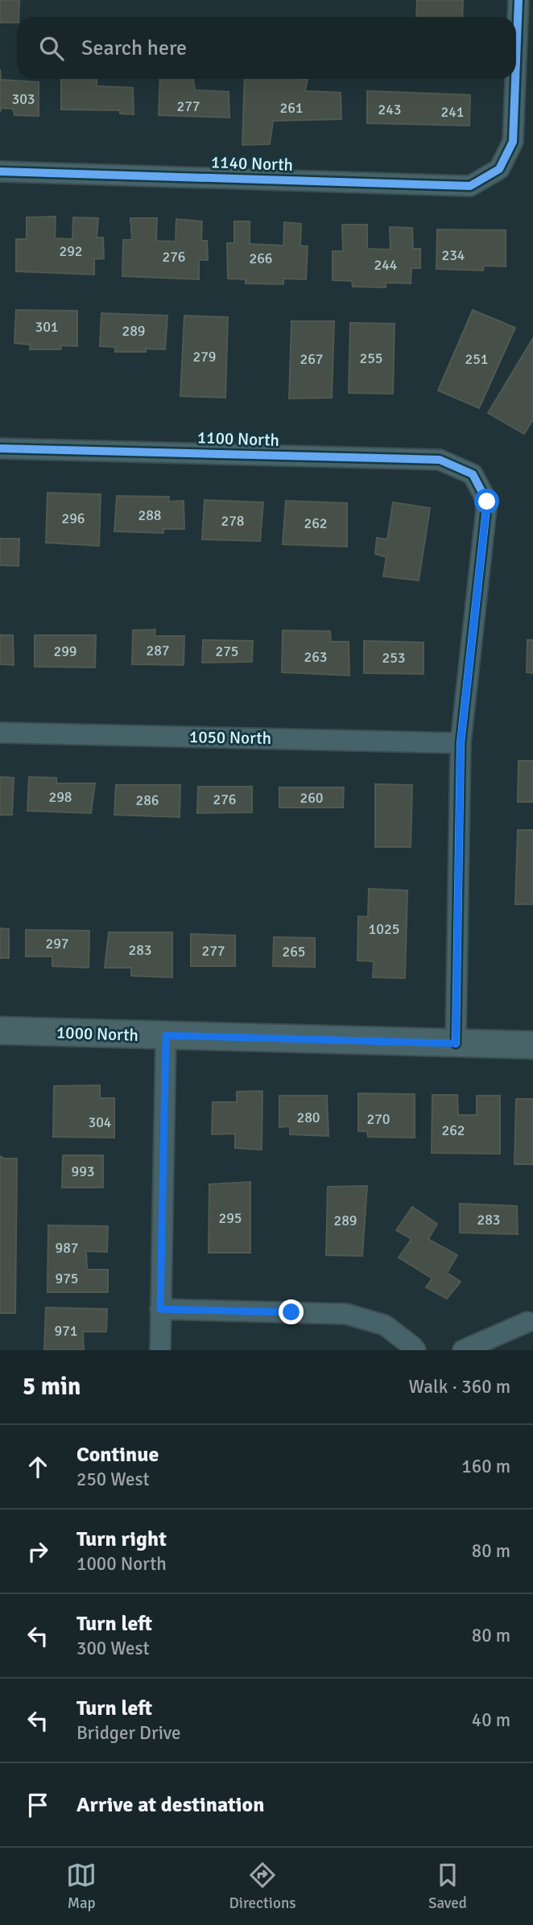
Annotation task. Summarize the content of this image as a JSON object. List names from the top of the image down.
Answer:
{
  "streets": {
    "street": [
      "1140 North",
      "1100 North",
      "1050 North",
      "1000 North"
    ]
  },
  "crossings": [
    ["1100 North", "1050 North"]
  ],
  "house_numbers": [
    "303",
    "277",
    "261",
    "243",
    "241",
    "292",
    "234",
    "276",
    "266",
    "244",
    "301",
    "289",
    "279",
    "255",
    "267",
    "251",
    "288",
    "296",
    "278",
    "262",
    "287",
    "299",
    "275",
    "263",
    "253",
    "298",
    "260",
    "276",
    "286",
    "1025",
    "297",
    "283",
    "277",
    "265",
    "280",
    "270",
    "304",
    "262",
    "993",
    "295",
    "283",
    "289",
    "987",
    "975",
    "971"
  ],
  "page": {
    "search": "Search here",
    "heading": ["5 min", "Walk · 360 m"],
    "list": [
      ["Continue", "250 West", "160 m"],
      ["Turn right", "1000 North", "80 m"],
      ["Turn left", "300 West", "80 m"],
      ["Turn left", "Bridger Drive", "40 m"],
      "Arrive at destination"
    ],
    "nav": ["Map", "Directions", "Saved"]
  }
}
